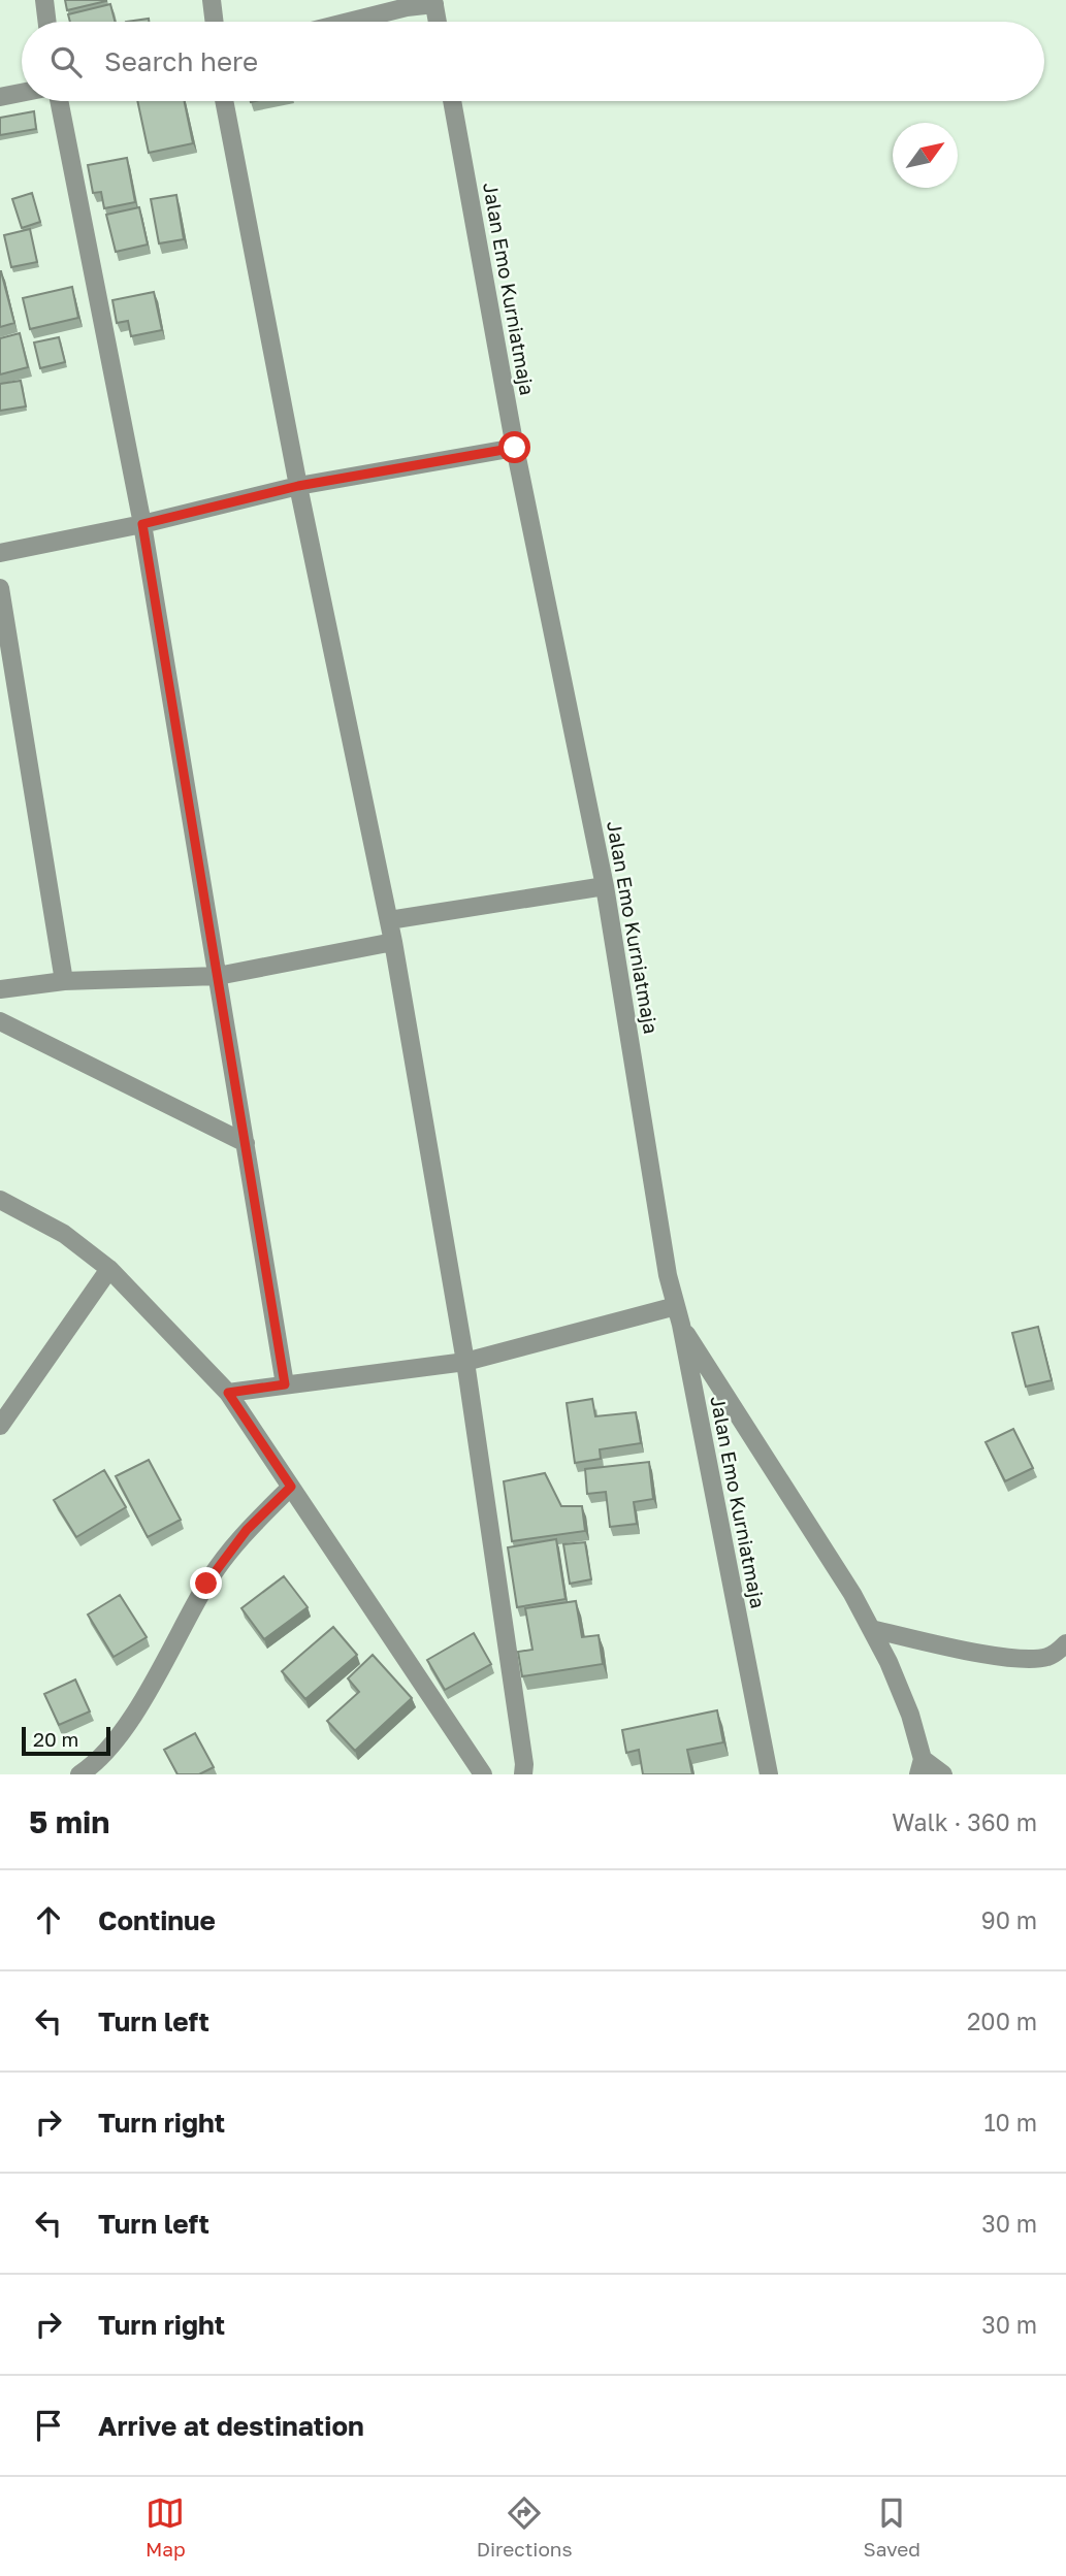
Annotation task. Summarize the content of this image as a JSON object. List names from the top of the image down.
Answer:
{
  "streets": {
    "street": ["Jalan Emo Kurniatmaja"]
  },
  "scale_bar": "20 m",
  "north": "top right",
  "page": {
    "search": "Search here",
    "scale": "20 m",
    "heading": ["5 min", "Walk · 360 m"],
    "list": [
      ["Continue", "90 m"],
      ["Turn left", "200 m"],
      ["Turn right", "10 m"],
      ["Turn left", "30 m"],
      ["Turn right", "30 m"],
      "Arrive at destination"
    ],
    "nav": ["Map", "Directions", "Saved"]
  }
}
